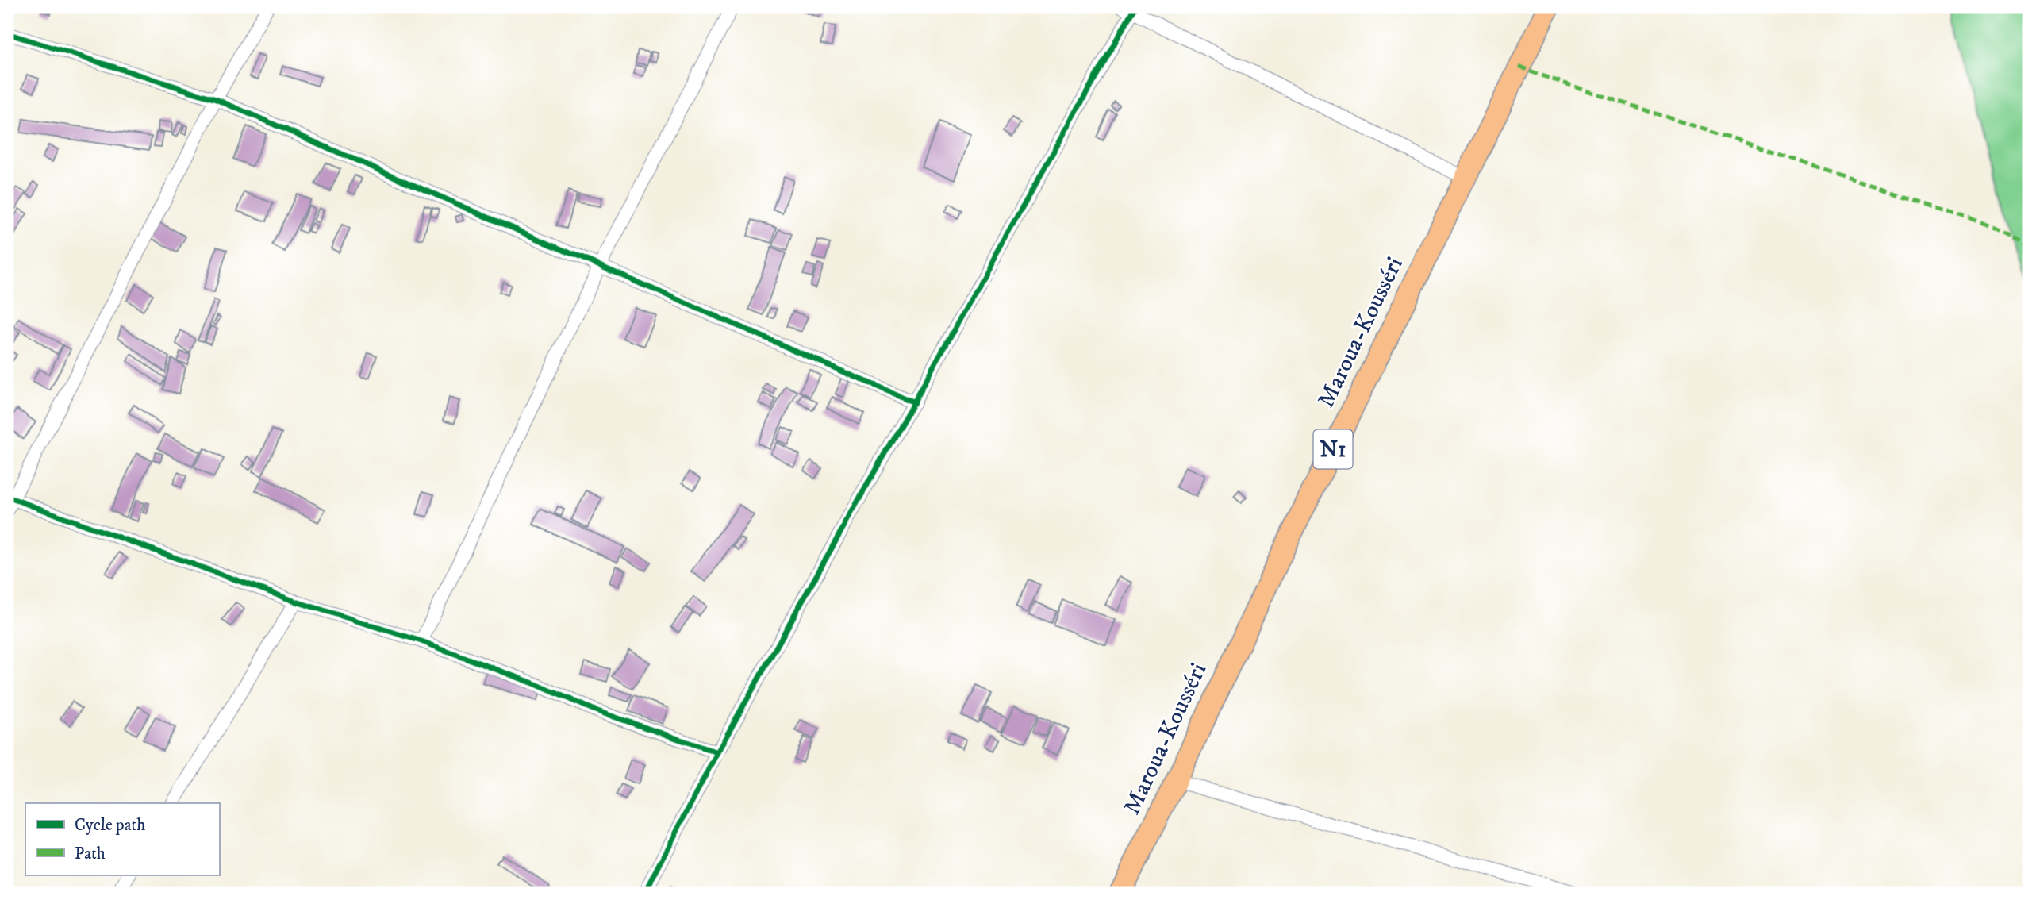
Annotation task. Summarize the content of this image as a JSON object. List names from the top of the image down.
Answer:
{
  "streets": {
    "highway": ["Maroua-Kousséri", "N1"]
  },
  "legend": ["Cycle path", "Path"]
}
